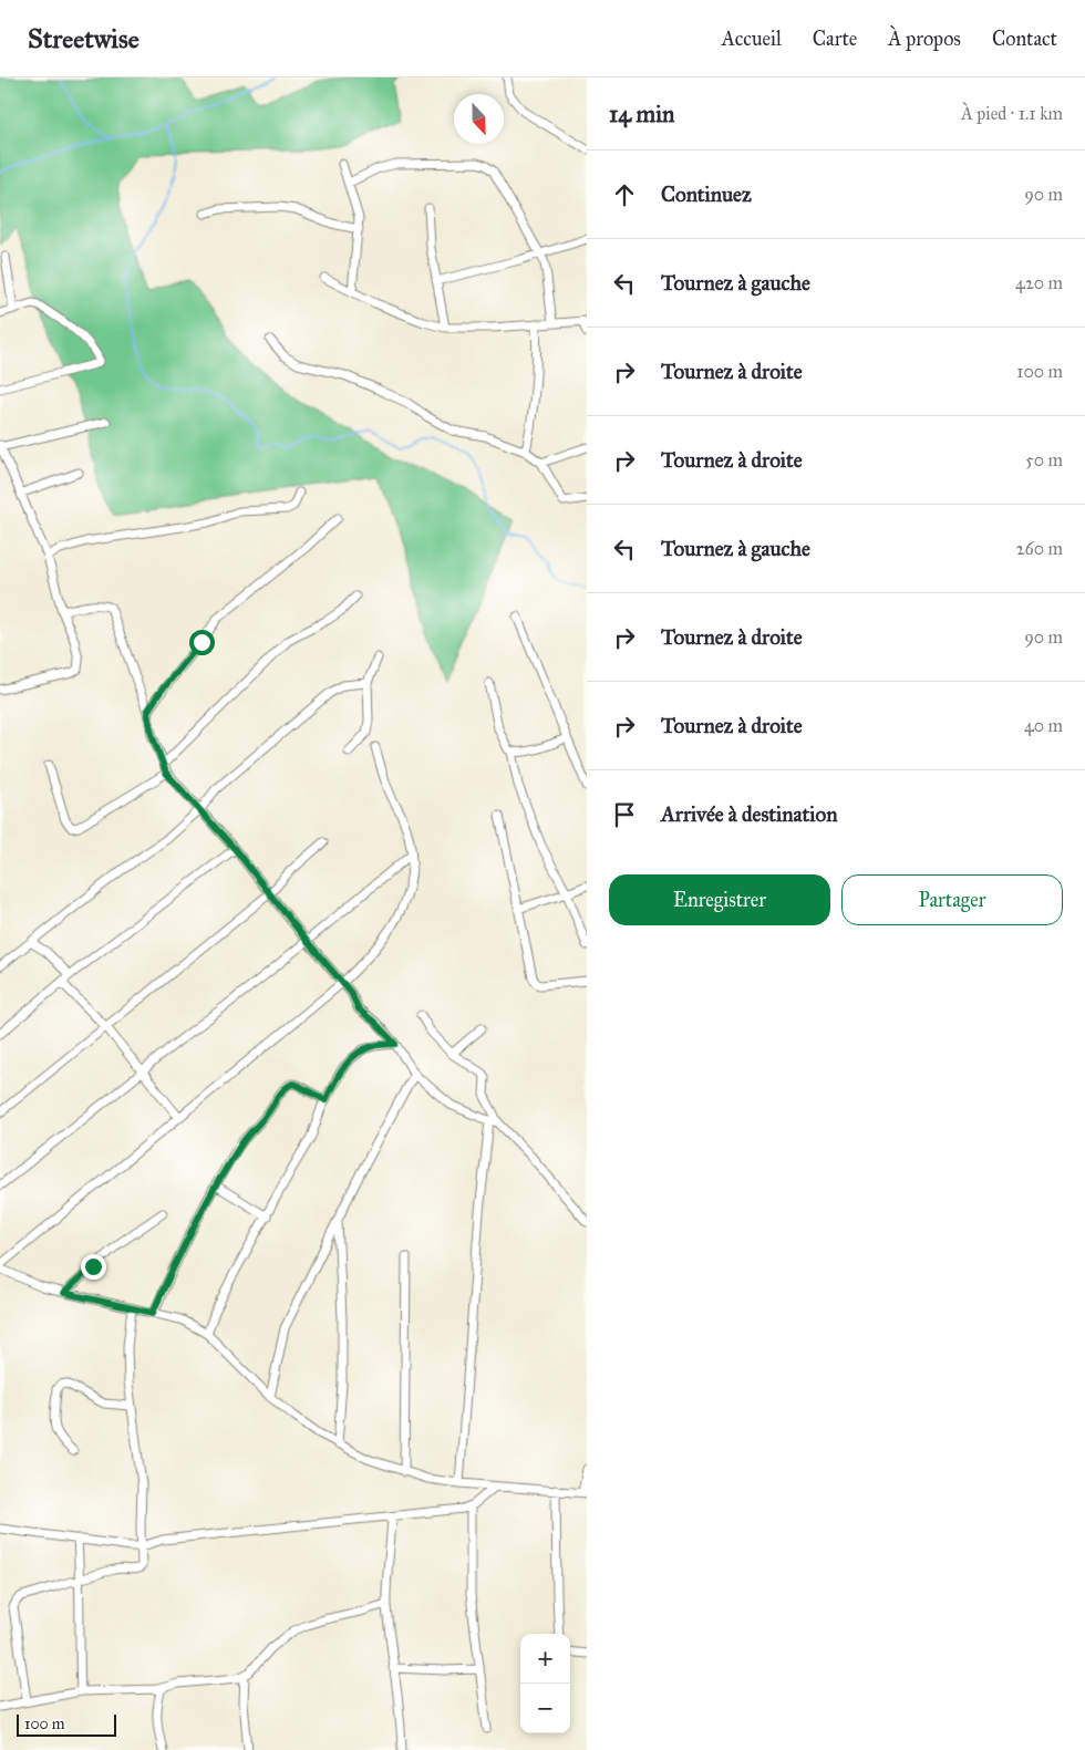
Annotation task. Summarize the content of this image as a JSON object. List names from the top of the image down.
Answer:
{
  "scale_bar": "100 m",
  "north": "bottom",
  "page": {
    "header": "Streetwise",
    "nav": [
      "Accueil",
      "Carte",
      "À propos",
      "Contact"
    ],
    "heading": ["14 min", "À pied · 1.1 km"],
    "list": [
      ["Continuez", "90 m"],
      ["Tournez à gauche", "420 m"],
      ["Tournez à droite", "100 m"],
      ["Tournez à droite", "50 m"],
      ["Tournez à gauche", "260 m"],
      ["Tournez à droite", "90 m"],
      ["Tournez à droite", "40 m"],
      "Arrivée à destination"
    ],
    "buttons": ["Enregistrer", "Partager"],
    "map_buttons": ["+", "−"],
    "scale": "100 m"
  }
}
